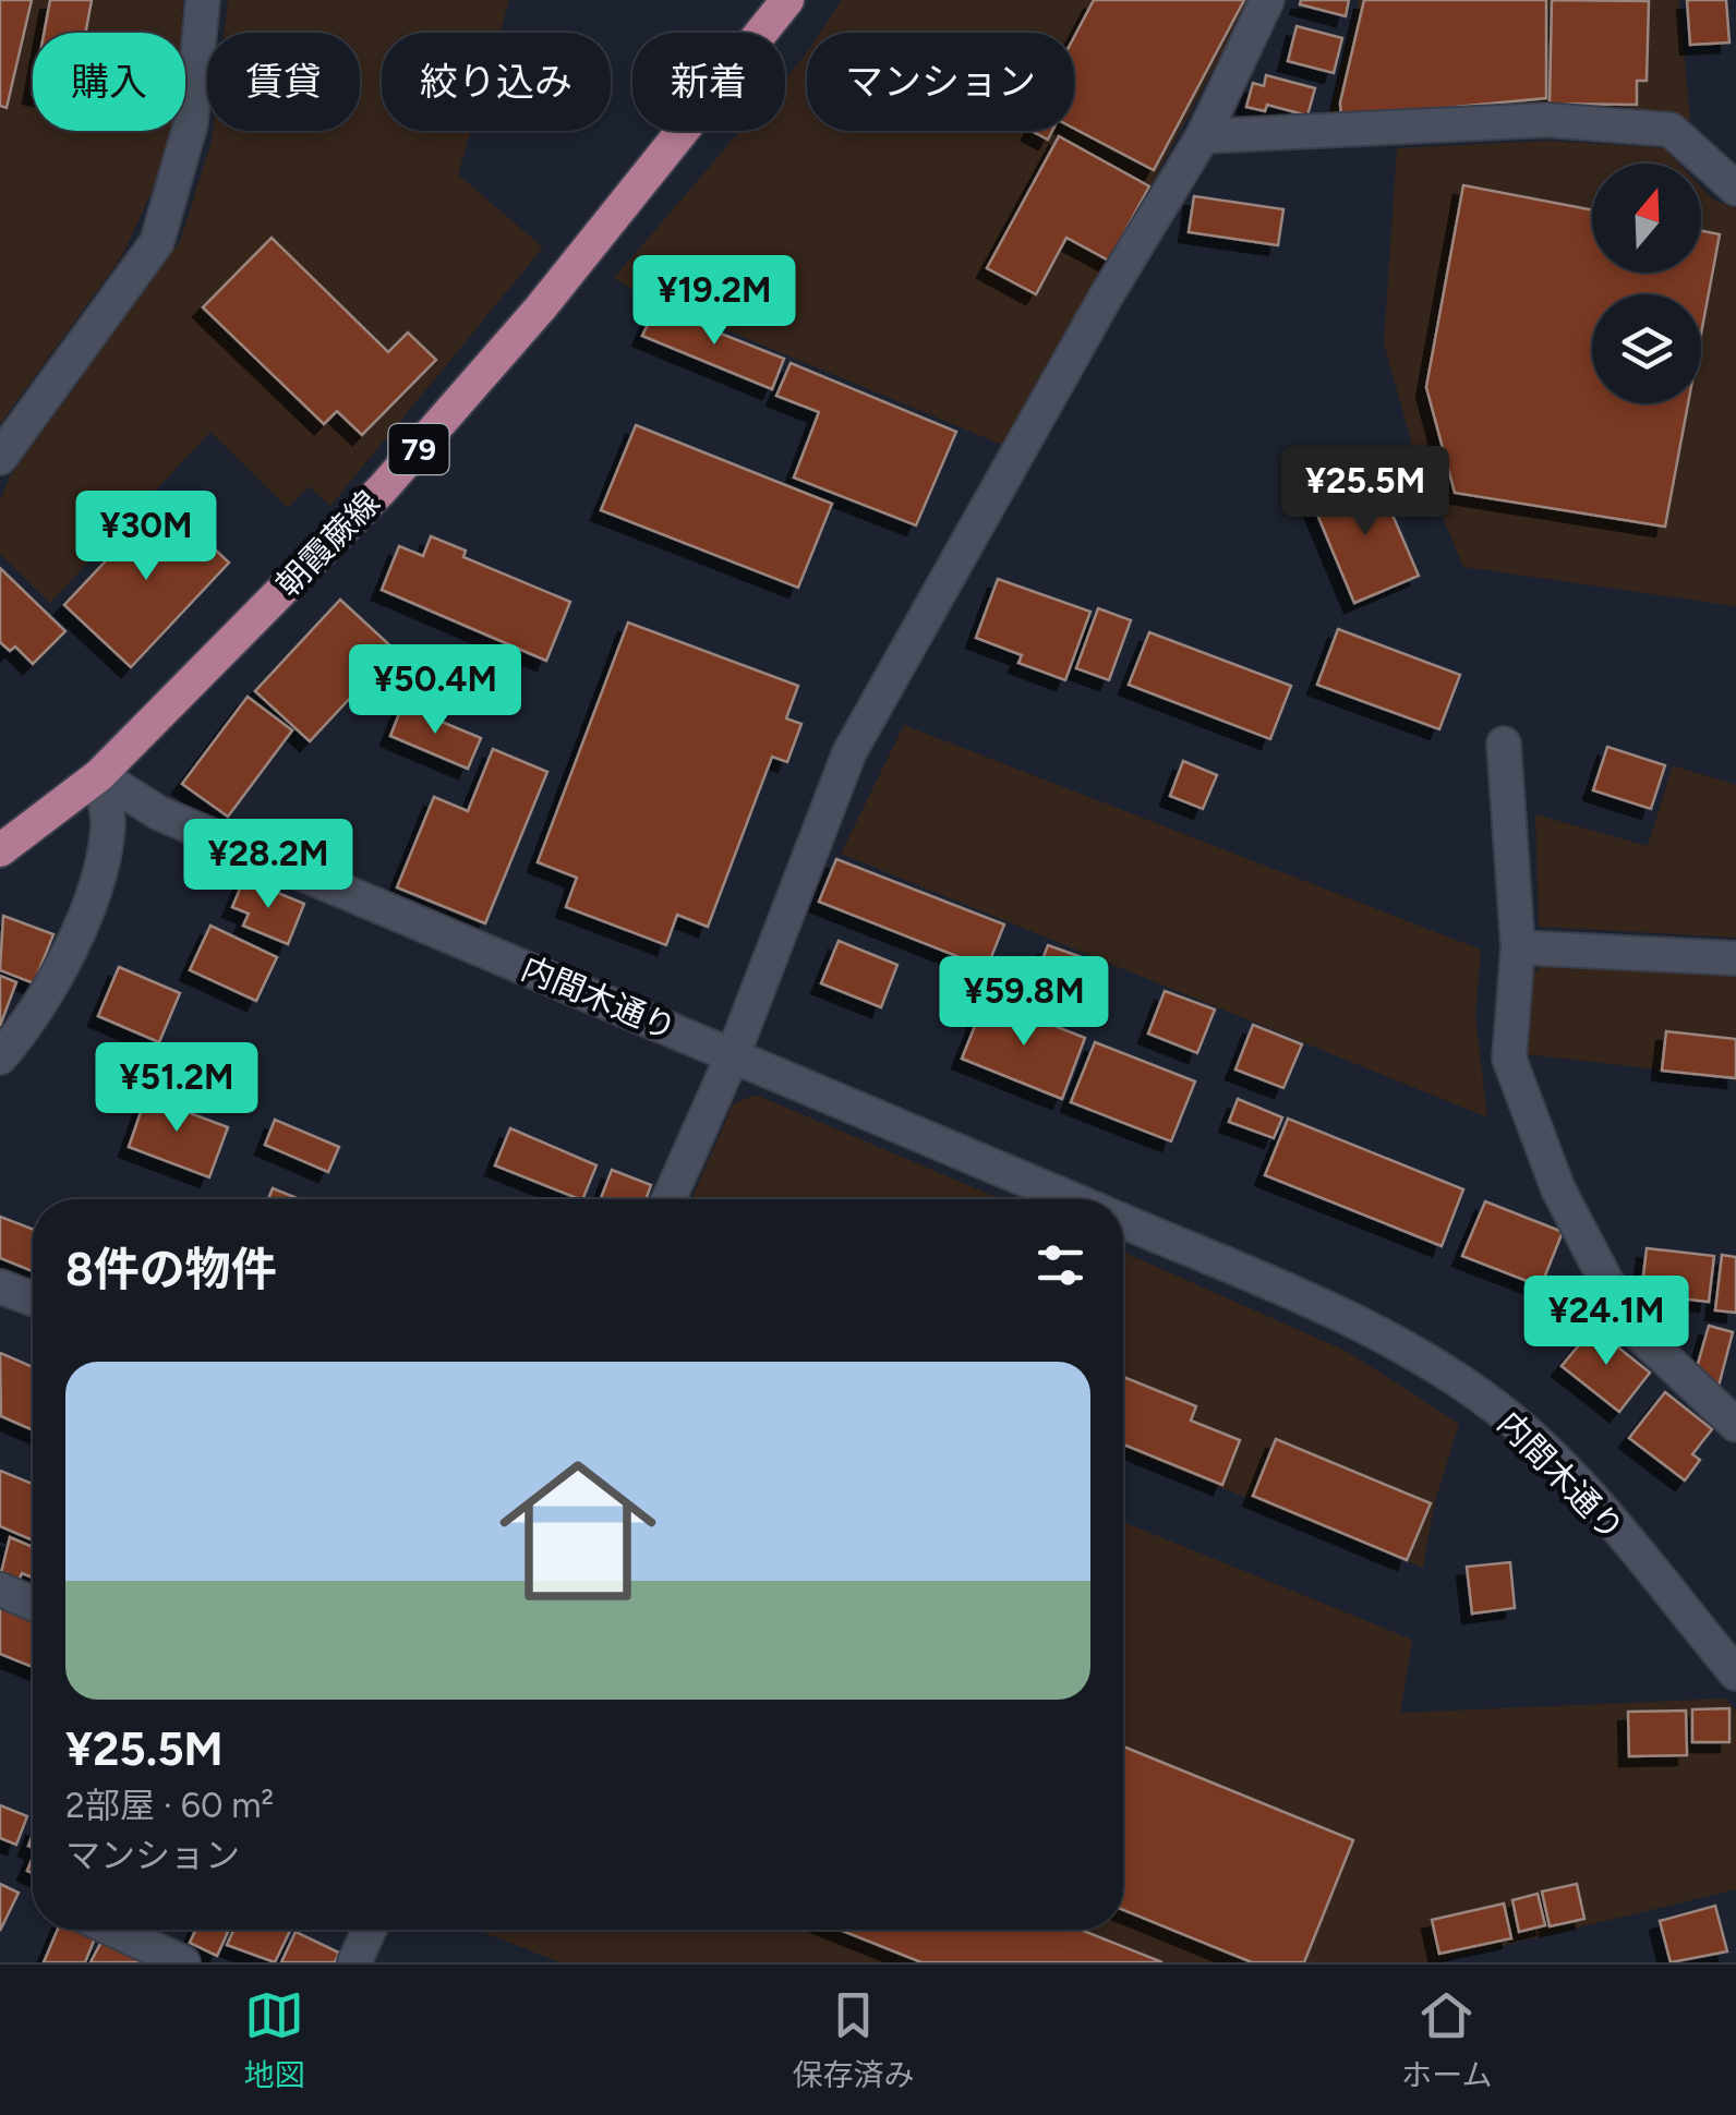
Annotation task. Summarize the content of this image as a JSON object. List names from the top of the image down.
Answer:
{
  "streets": {
    "main road": ["79", "朝霞蕨線"],
    "street": ["内間木通り"]
  },
  "crossings": [
    ["朝霞蕨線", "内間木通り"]
  ],
  "north": "top",
  "page": {
    "chip": [
      "購入",
      "賃貸",
      "絞り込み",
      "新着",
      "マンション"
    ],
    "price": [
      "¥19.2M",
      "¥25.5M",
      "¥30M",
      "¥50.4M",
      "¥28.2M",
      "¥59.8M",
      "¥51.2M",
      "¥24.1M"
    ],
    "heading": "8件の物件",
    "list": [
      {
        "name": "¥25.5M",
        "note": "2部屋 · 60 m² · マンション"
      }
    ],
    "tabs": ["地図", "保存済み", "ホーム"]
  }
}
